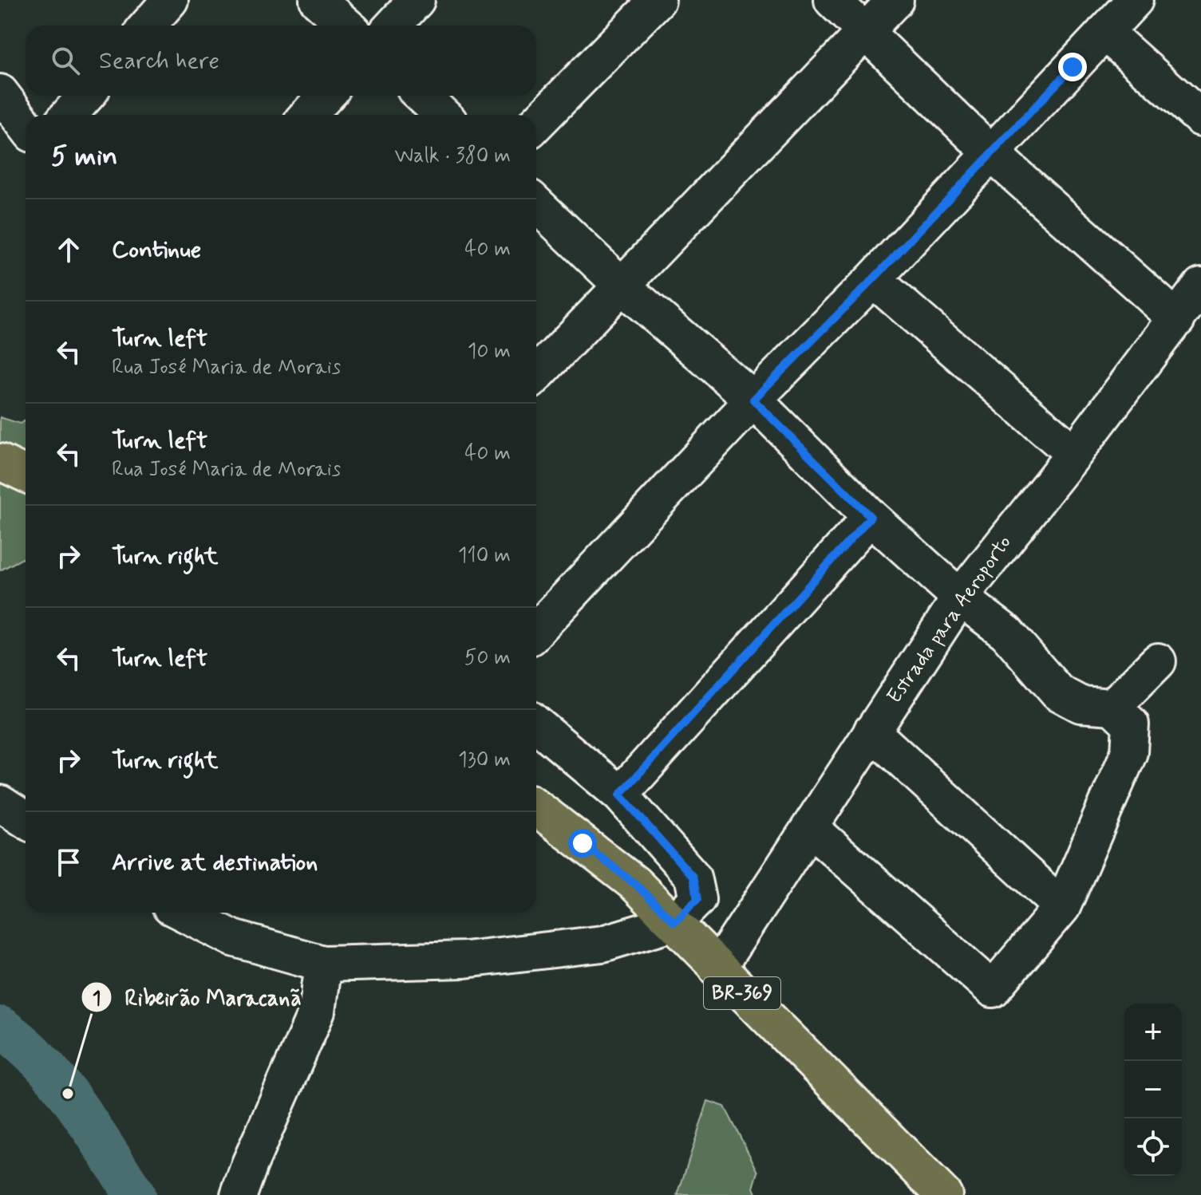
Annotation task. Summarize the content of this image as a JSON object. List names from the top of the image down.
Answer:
{
  "streets": {
    "main road": ["BR-369"],
    "street": ["Estrada para Aeroporto"]
  },
  "crossings": [
    ["Estrada para Aeroporto", "BR-369"]
  ],
  "places": ["Ribeirão Maracanã"],
  "page": {
    "search": "Search here",
    "heading": ["5 min", "Walk · 380 m"],
    "list": [
      ["Continue", "40 m"],
      ["Turn left", "Rua José Maria de Morais", "10 m"],
      ["Turn left", "Rua José Maria de Morais", "40 m"],
      ["Turn right", "110 m"],
      ["Turn left", "50 m"],
      ["Turn right", "130 m"],
      "Arrive at destination"
    ],
    "map_buttons": ["+", "−"]
  }
}
